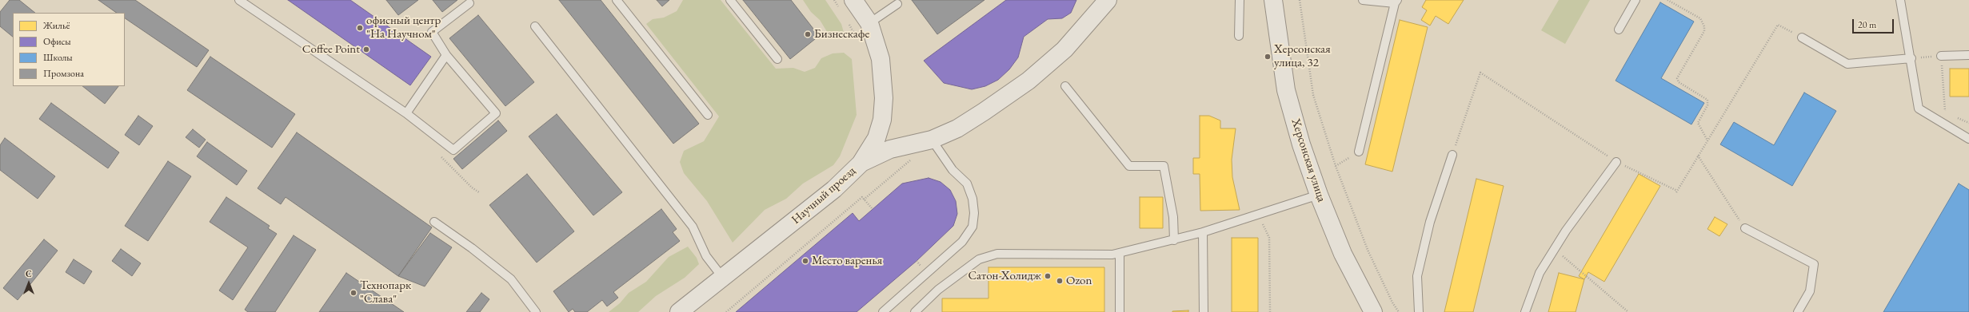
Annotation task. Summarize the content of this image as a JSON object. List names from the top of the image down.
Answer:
{
  "streets": {
    "street": ["Херсонская улица", "Научный проезд"]
  },
  "places": [
    "офисный центр \"На Научном\"",
    "Бизнескафе",
    "Coffee Point",
    "Херсонская улица, 32",
    "Место варенья",
    "Сатон-Холидж",
    "Ozon",
    "Технопарк \"Слава\""
  ],
  "legend": [
    "Жильё",
    "Офисы",
    "Школы",
    "Промзона"
  ],
  "scale_bar": "20 m",
  "north": "top"
}
